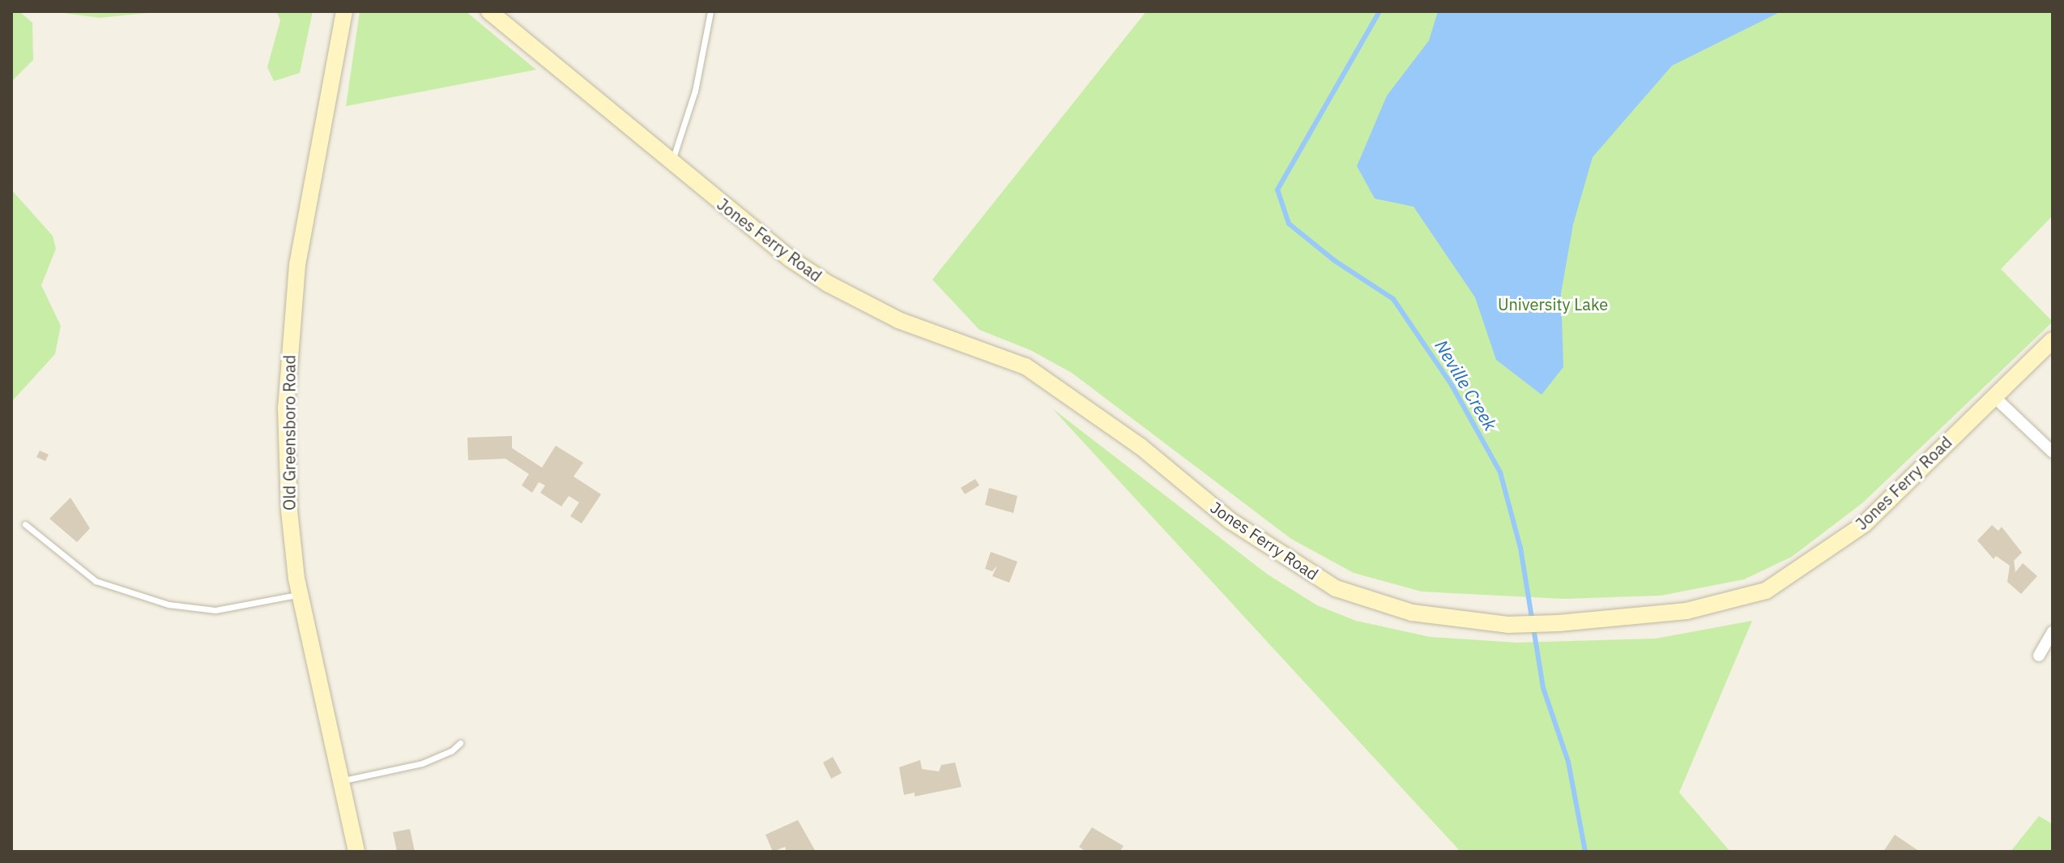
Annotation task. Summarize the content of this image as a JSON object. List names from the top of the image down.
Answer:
{
  "streets": {
    "street": ["Jones Ferry Road", "Old Greensboro Road"]
  },
  "water": ["Neville Creek"],
  "parks": ["University Lake"]
}
